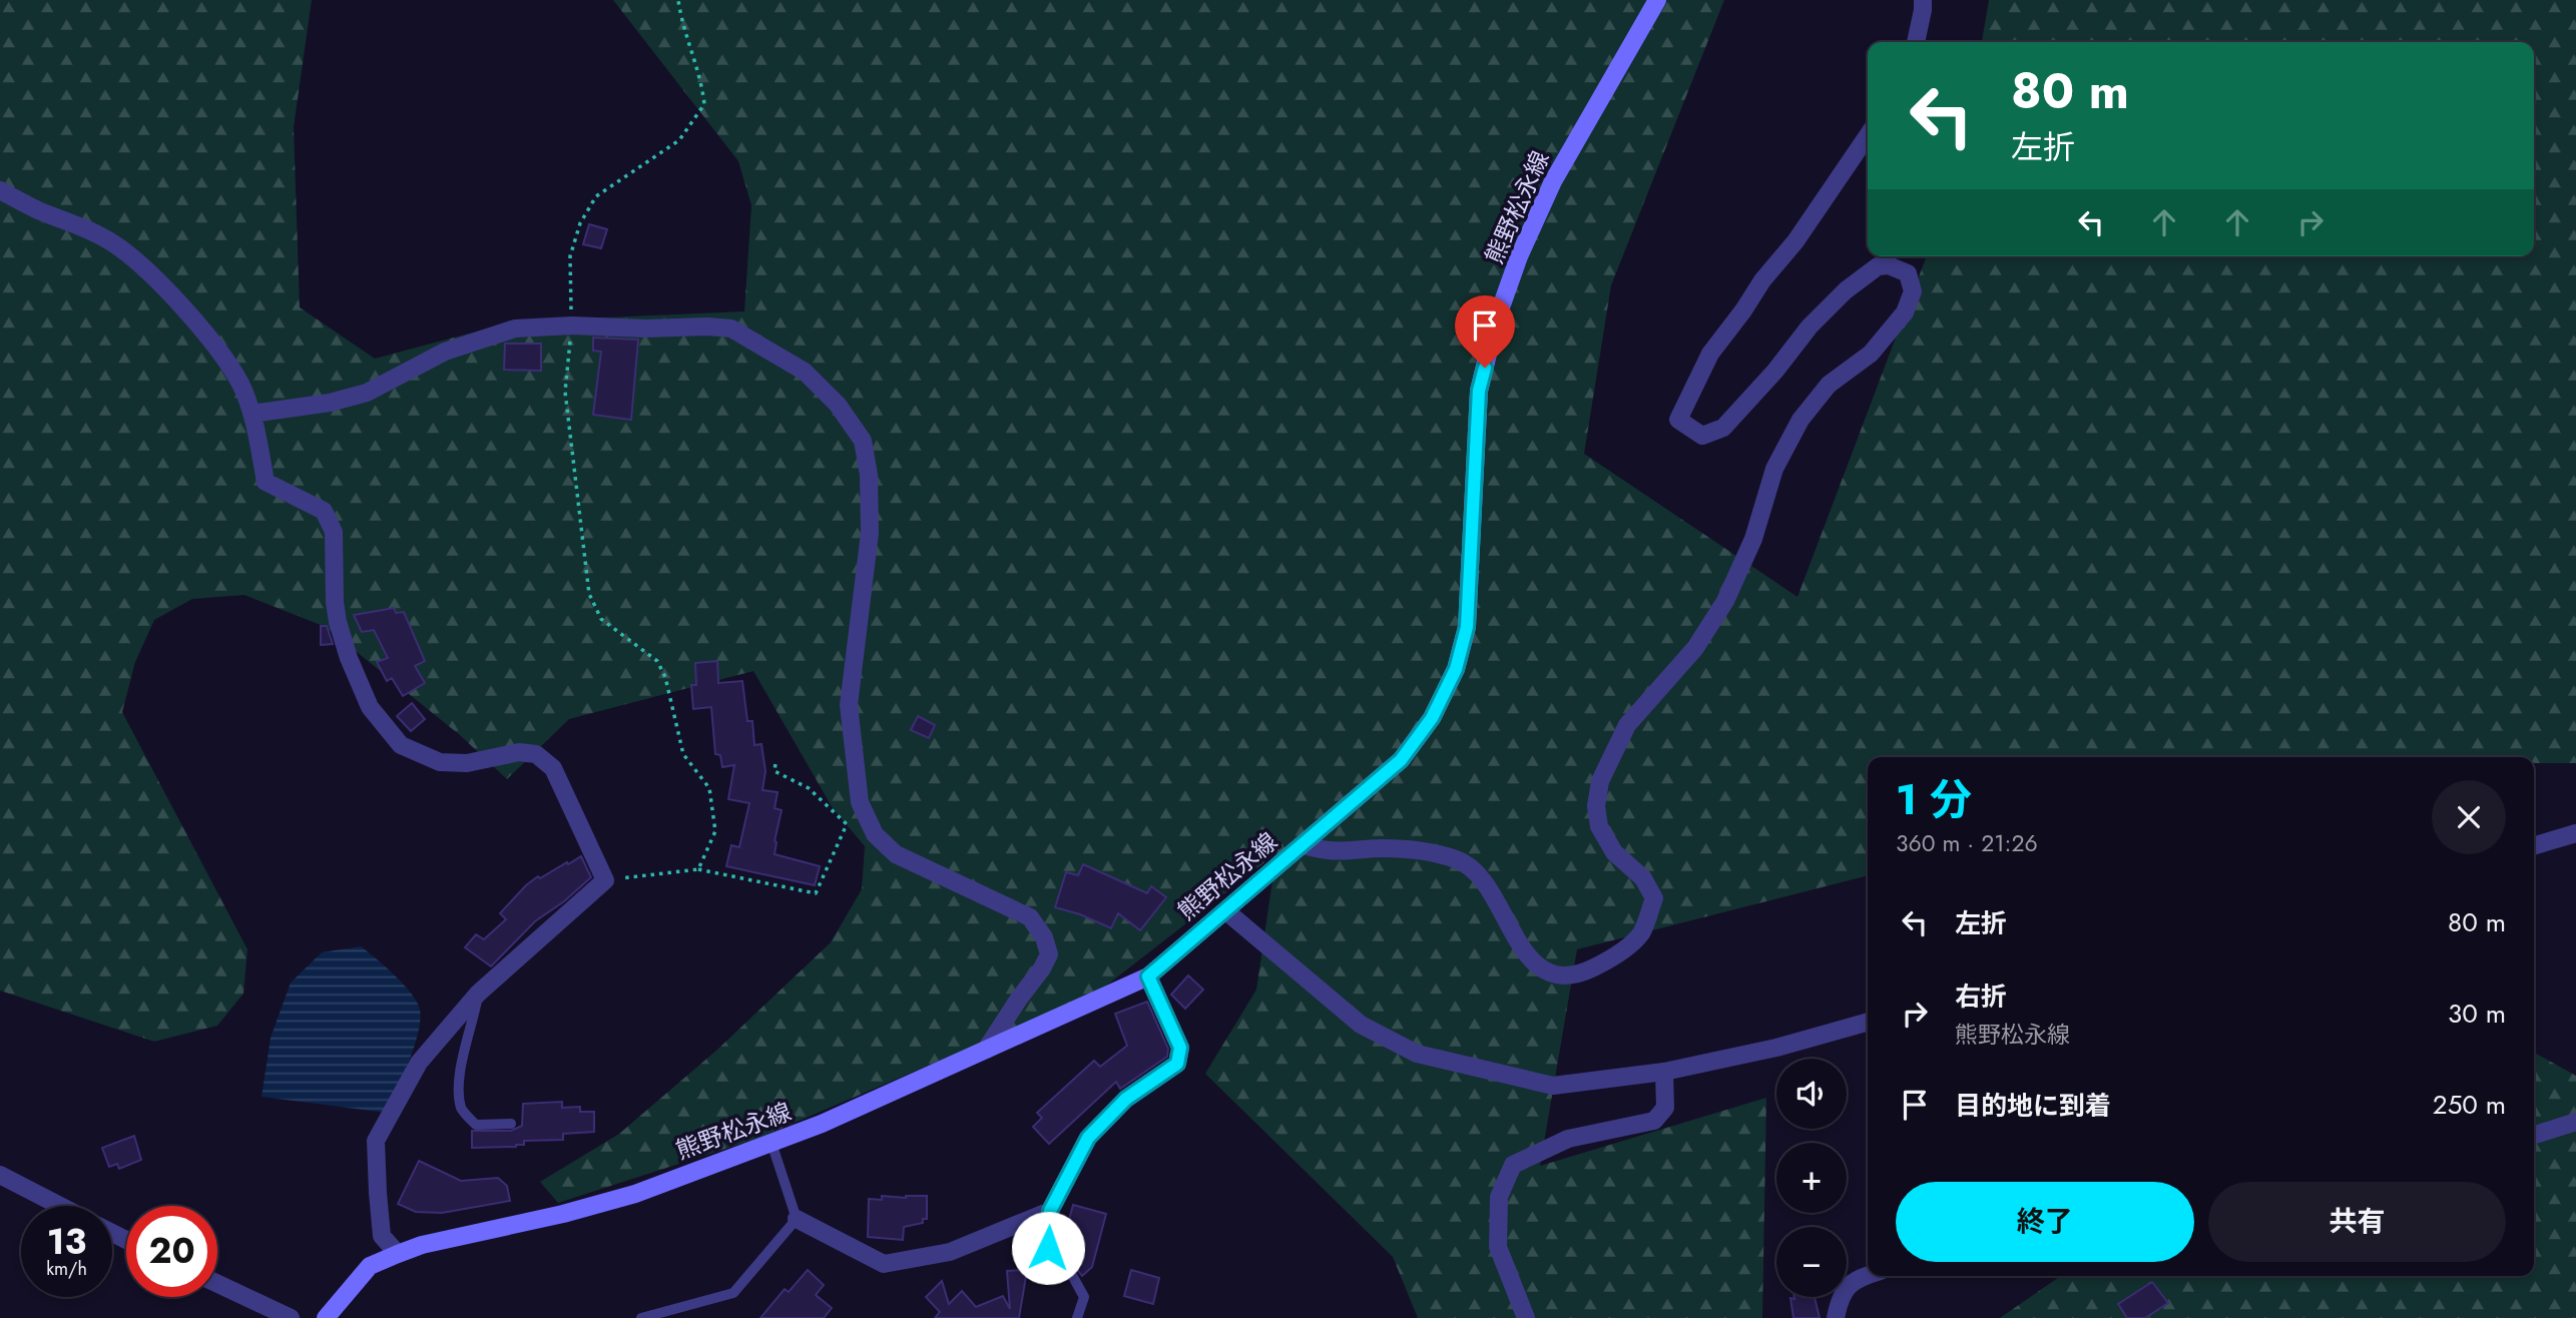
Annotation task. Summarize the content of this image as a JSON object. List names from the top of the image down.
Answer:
{
  "streets": {
    "main road": ["熊野松永線"]
  },
  "page": {
    "turn": ["80 m", "左折"],
    "heading": ["1 分", "360 m · 21:26"],
    "list": [
      {
        "name": "左折",
        "value": "80 m"
      },
      {
        "name": "右折",
        "note": "熊野松永線",
        "value": "30 m"
      },
      {
        "name": "目的地に到着",
        "value": "250 m"
      }
    ],
    "map_buttons": ["+", "−"],
    "buttons": ["終了", "共有"],
    "speed": "13 km/h",
    "limit": "20"
  }
}
